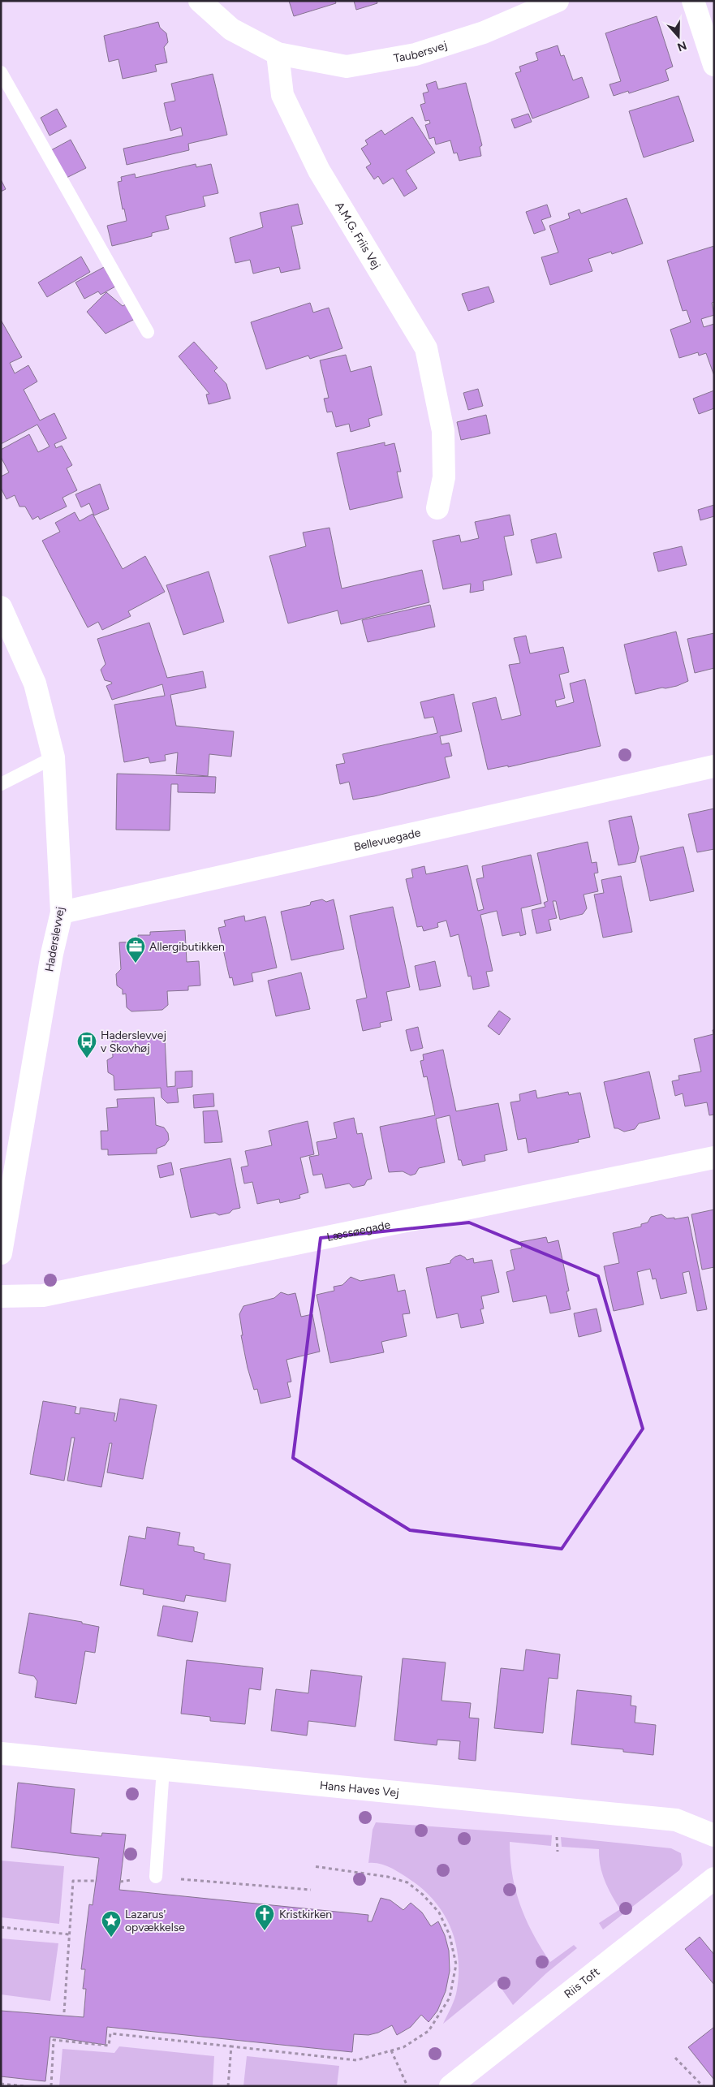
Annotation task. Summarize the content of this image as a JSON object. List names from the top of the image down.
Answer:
{
  "streets": {
    "street": [
      "Taubersvej",
      "A.M.G. Friis Vej",
      "Bellevuegade",
      "Haderslevvej",
      "Læssøegade",
      "Hans Haves Vej",
      "Riis Toft"
    ]
  },
  "crossings": [
    ["Taubersvej", "A.M.G. Friis Vej"],
    ["Bellevuegade", "Haderslevvej"]
  ],
  "places": {
    "office": ["Allergibutikken"],
    "bus stop": ["Haderslevvej v Skovhøj"],
    "church": ["Kristkirken"],
    "place": ["Lazarus' opvækkelse"]
  },
  "north": "bottom"
}
